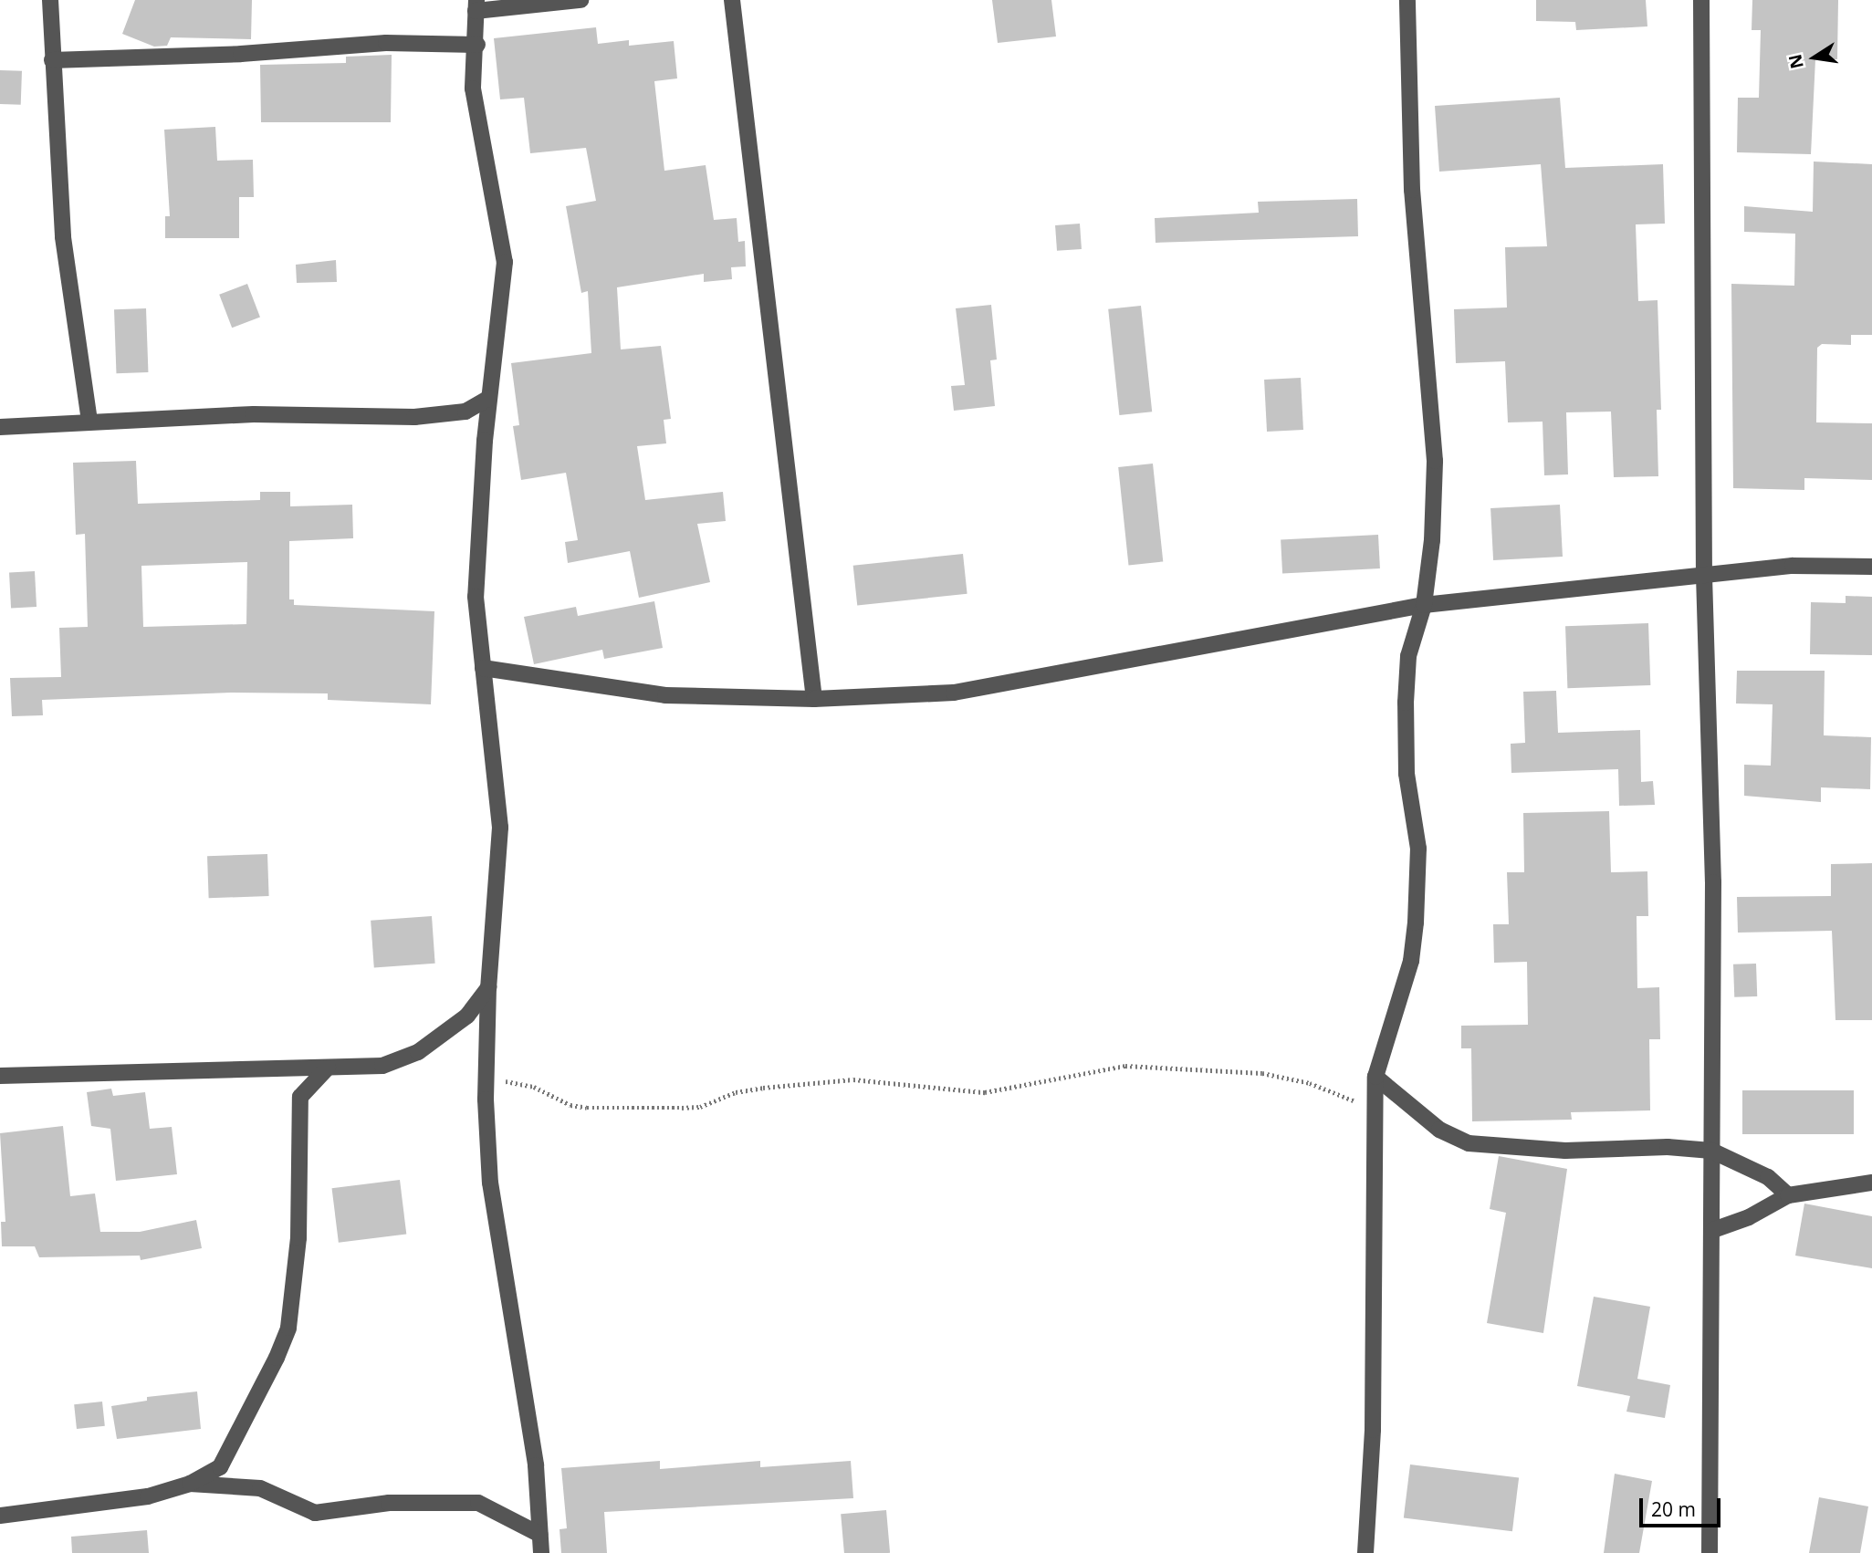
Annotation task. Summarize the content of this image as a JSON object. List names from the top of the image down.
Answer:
{
  "scale_bar": "20 m",
  "north": "left"
}
